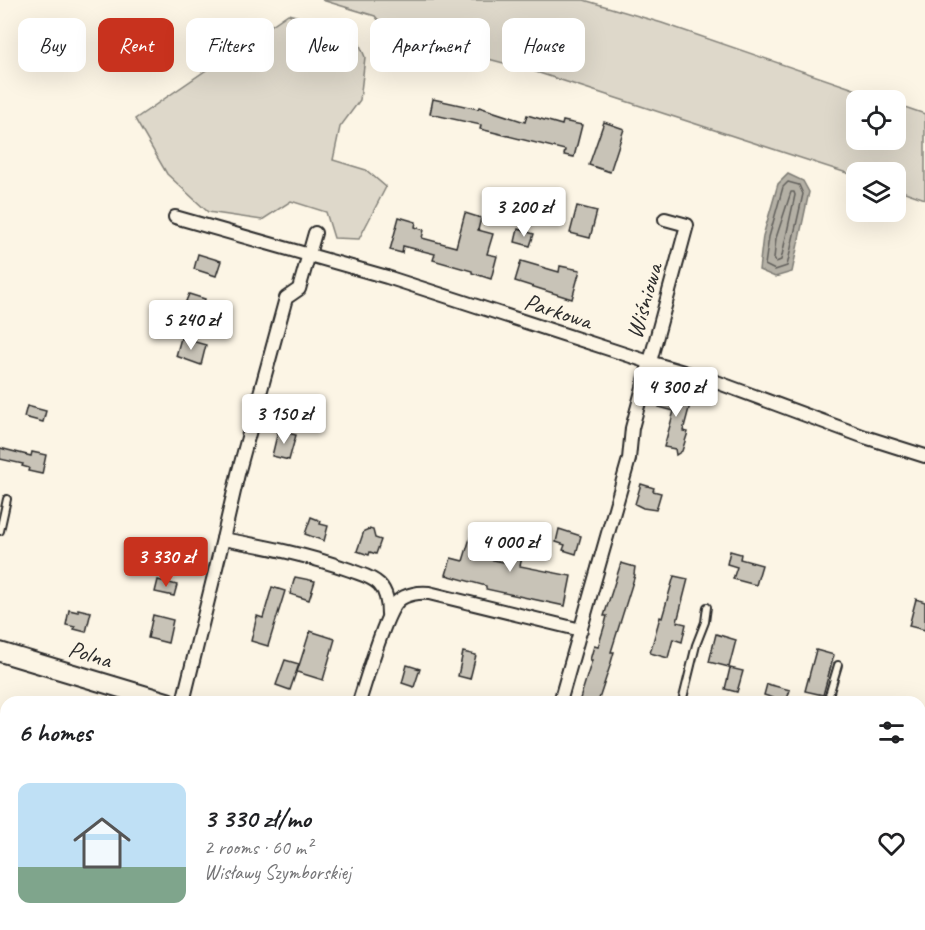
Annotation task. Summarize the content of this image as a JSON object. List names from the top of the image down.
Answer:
{
  "streets": {
    "street": ["Wiśniowa", "Parkowa", "Polna"]
  },
  "crossings": [
    ["Wiśniowa", "Parkowa"]
  ],
  "page": {
    "chip": [
      "Buy",
      "Rent",
      "Filters",
      "New",
      "Apartment",
      "House"
    ],
    "price": [
      "3 200 zł",
      "5 240 zł",
      "4 300 zł",
      "3 150 zł",
      "4 000 zł",
      "3 330 zł"
    ],
    "heading": "6 homes",
    "list": [
      {
        "name": "3 330 zł/mo",
        "note": "2 rooms · 60 m² · Wisławy Szymborskiej"
      }
    ]
  }
}
